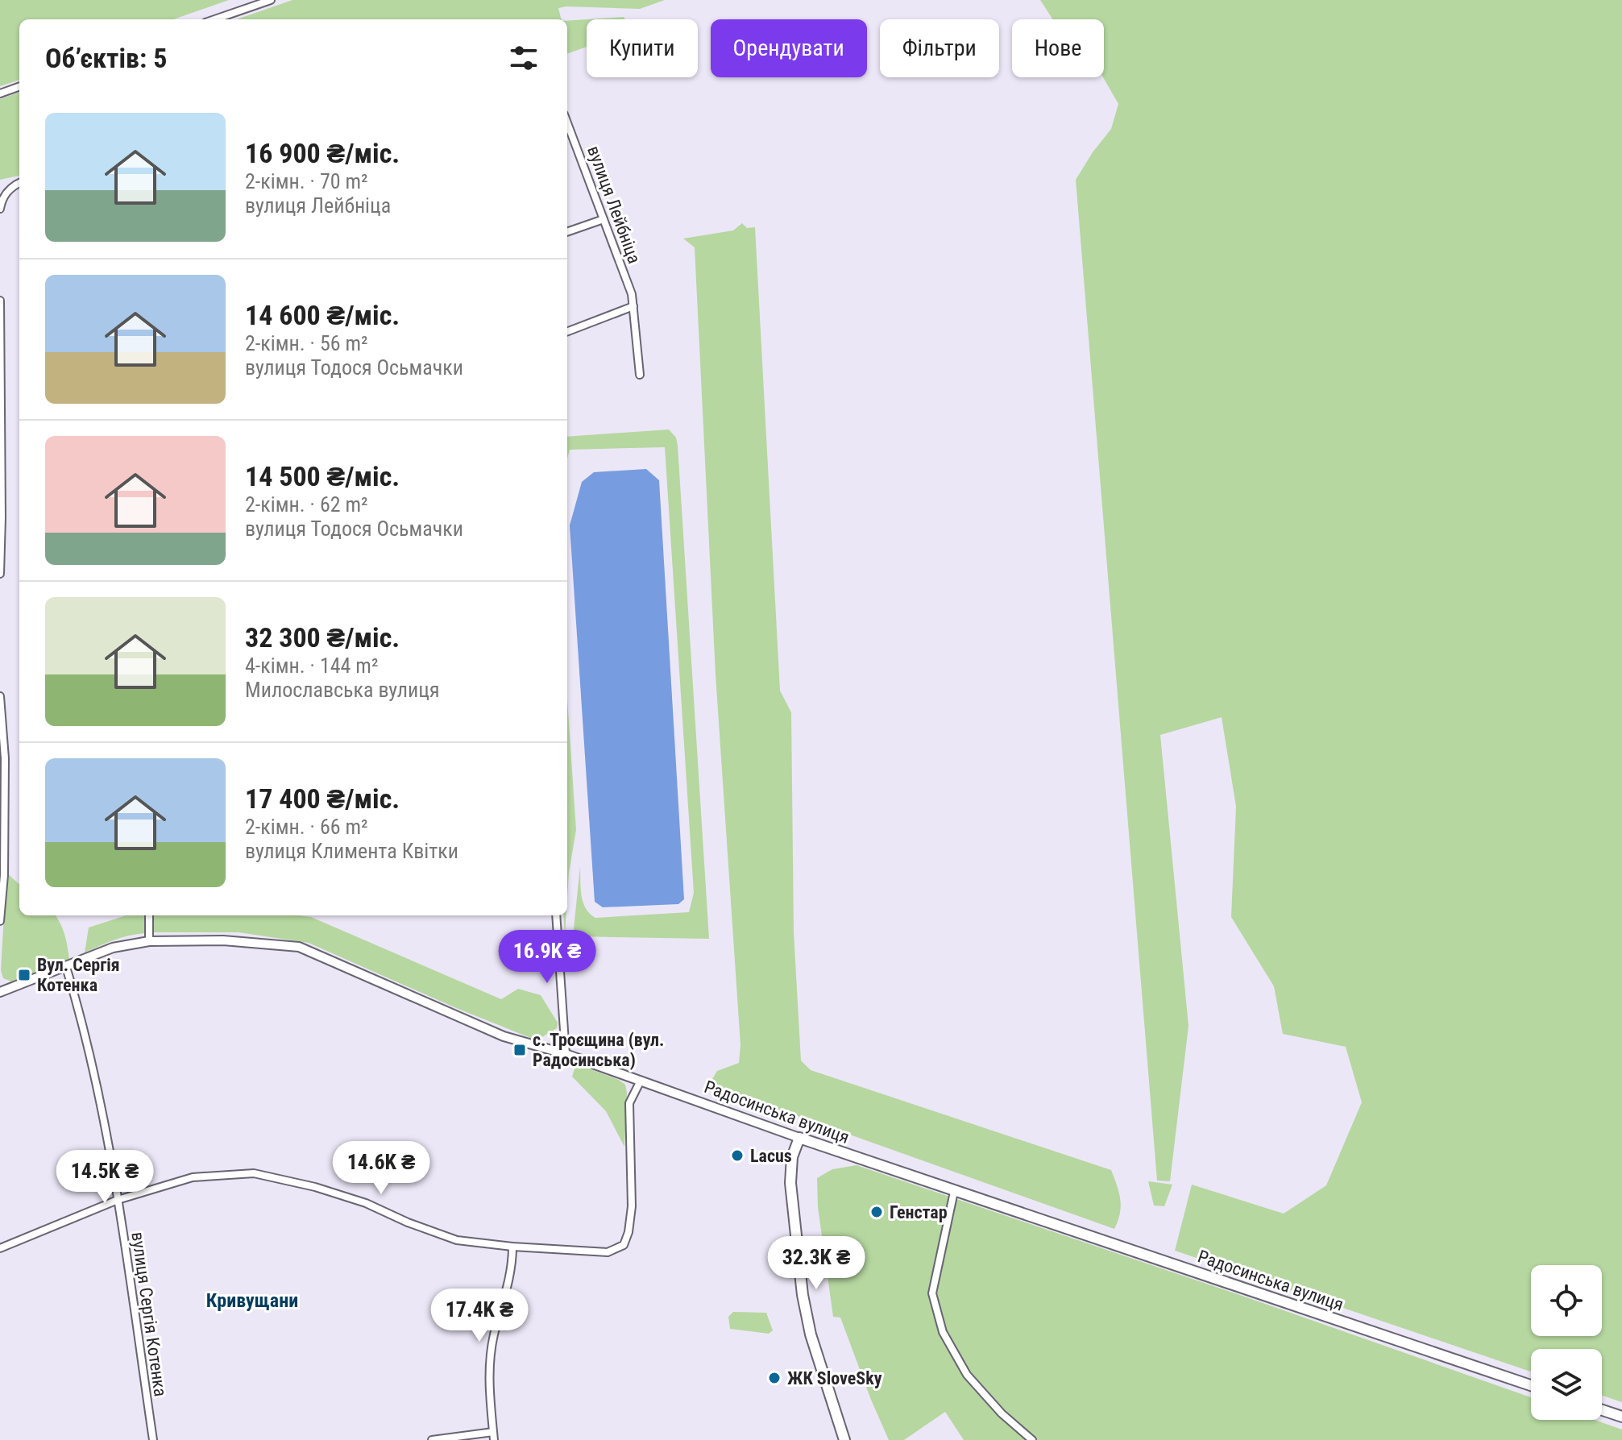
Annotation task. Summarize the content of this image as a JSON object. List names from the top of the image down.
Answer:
{
  "streets": {
    "main road": ["Радосинська вулиця"],
    "street": ["вулиця Лейбніца", "вулиця Сергія Котенка"]
  },
  "crossings": [
    ["Радосинська вулиця", "вулиця Сергія Котенка"]
  ],
  "districts": ["Кривущани"],
  "places": {
    "transit": ["Вул. Сергія Котенка", "с. Троєщина (вул. Радосинська)"],
    "other": ["Lacus", "Генстар", "ЖК SloveSky"]
  },
  "page": {
    "chip": [
      "Купити",
      "Орендувати",
      "Фільтри",
      "Нове"
    ],
    "heading": "Об’єктів: 5",
    "list": [
      {
        "name": "16 900 ₴/міс.",
        "note": "2-кімн. · 70 m² · вулиця Лейбніца"
      },
      {
        "name": "14 600 ₴/міс.",
        "note": "2-кімн. · 56 m² · вулиця Тодося Осьмачки"
      },
      {
        "name": "14 500 ₴/міс.",
        "note": "2-кімн. · 62 m² · вулиця Тодося Осьмачки"
      },
      {
        "name": "32 300 ₴/міс.",
        "note": "4-кімн. · 144 m² · Милославська вулиця"
      },
      {
        "name": "17 400 ₴/міс.",
        "note": "2-кімн. · 66 m² · вулиця Климента Квітки"
      }
    ],
    "price": [
      "16.9K ₴",
      "14.6K ₴",
      "14.5K ₴",
      "32.3K ₴",
      "17.4K ₴"
    ]
  }
}
